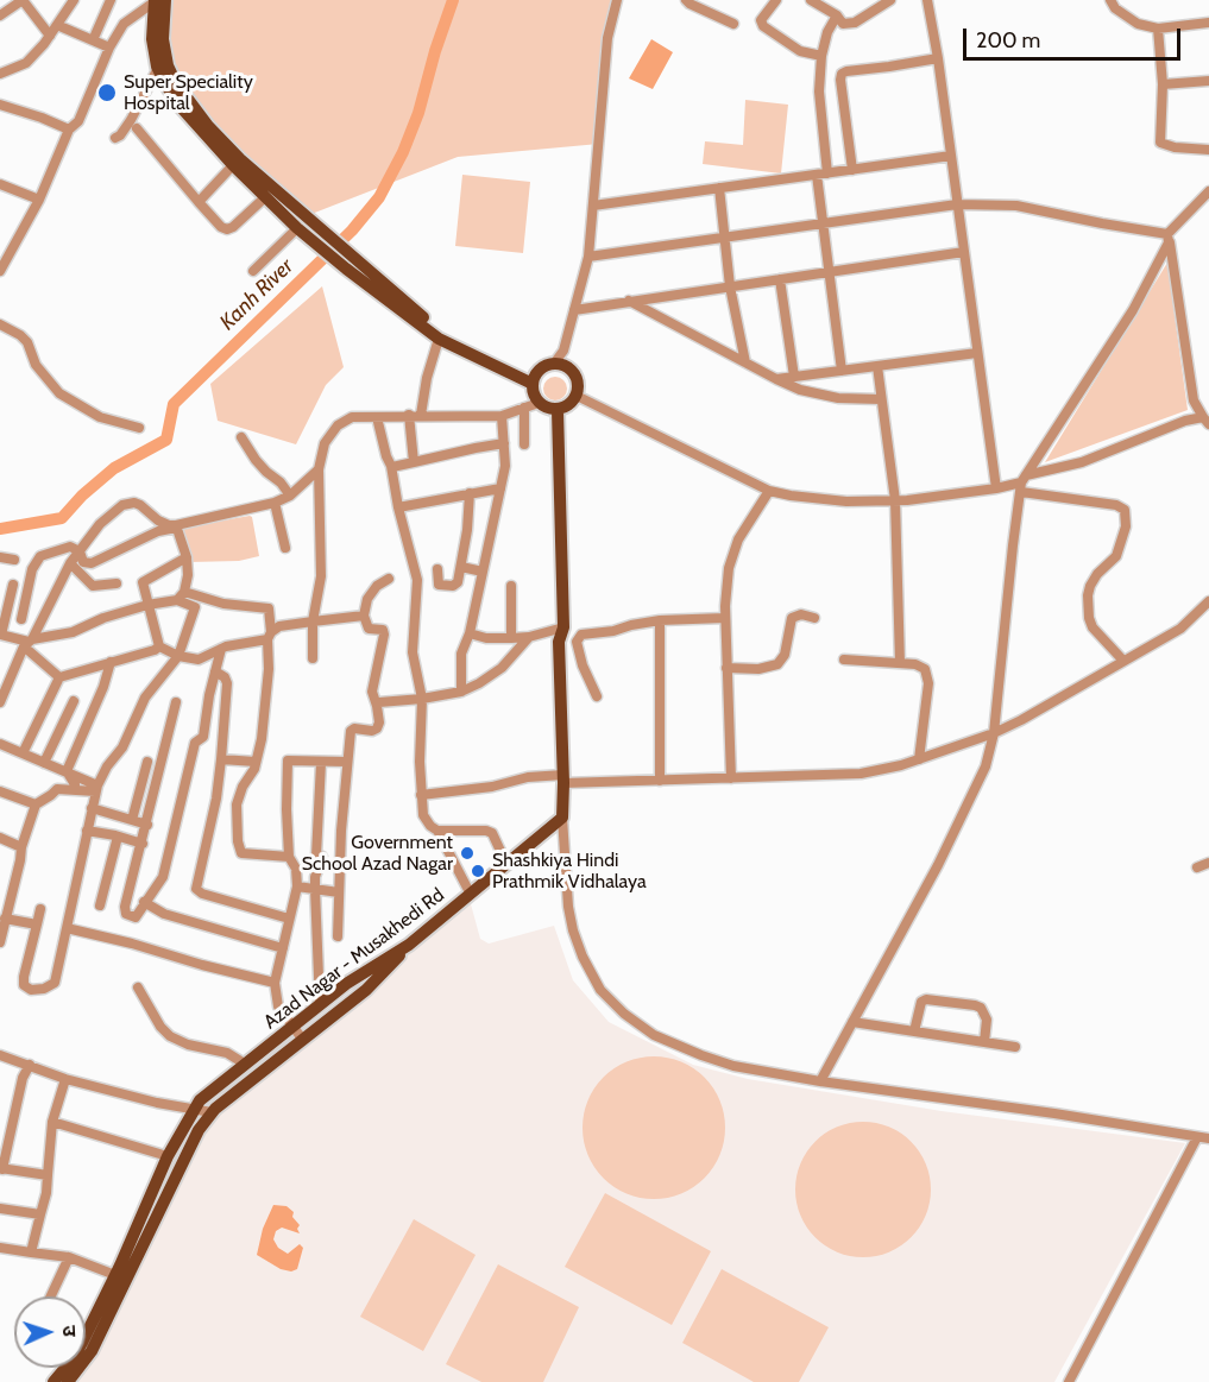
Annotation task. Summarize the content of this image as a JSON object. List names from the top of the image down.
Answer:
{
  "streets": {
    "main road": ["Azad Nagar - Musakhedi Rd"]
  },
  "water": ["Kanh River"],
  "places": ["Super Speciality Hospital", "Government School Azad Nagar", "Shashkiya Hindi Prathmik Vidhalaya"],
  "scale_bar": "200 m",
  "north": "right"
}
